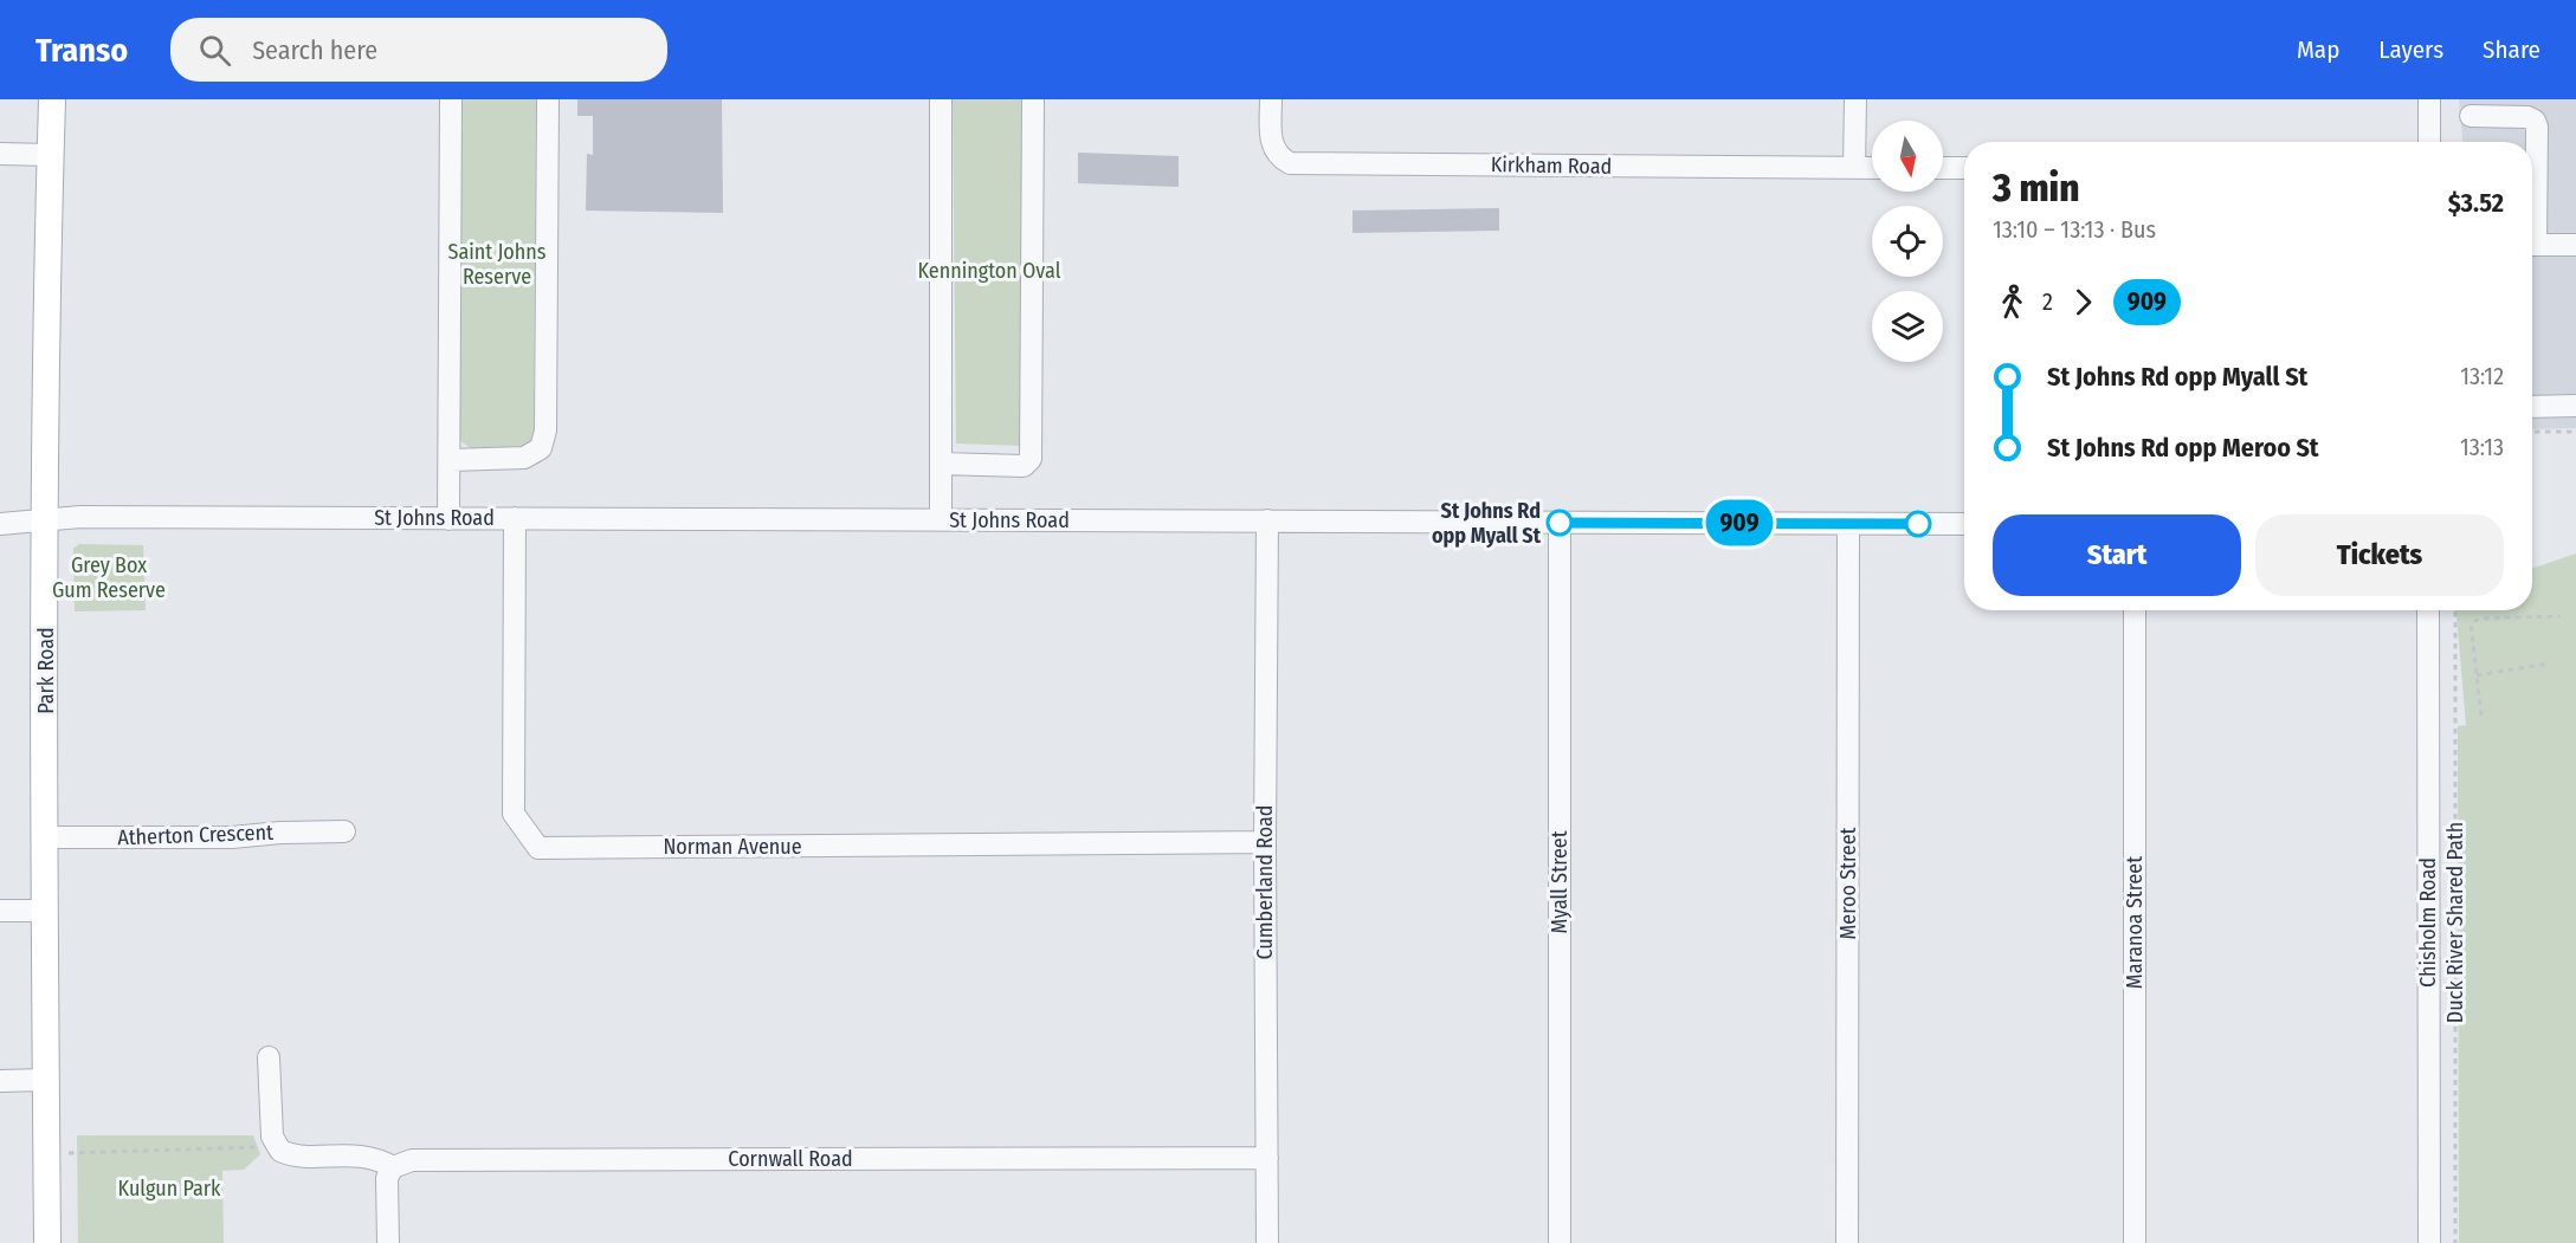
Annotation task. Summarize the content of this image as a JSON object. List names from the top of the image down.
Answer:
{
  "streets": {
    "main road": ["Park Road"],
    "street": [
      "Kirkham Road",
      "St Johns Road",
      "Atherton Crescent",
      "Norman Avenue",
      "Cumberland Road",
      "Myall Street",
      "Meroo Street",
      "Maranoa Street",
      "Chisholm Road",
      "Cornwall Road"
    ],
    "path": ["Duck River Shared Path"]
  },
  "crossings": [
    ["St Johns Road", "Park Road"],
    ["St Johns Road", "Norman Avenue"],
    ["St Johns Road", "Cumberland Road"],
    ["St Johns Road", "Myall Street"],
    ["St Johns Road", "Meroo Street"],
    ["Park Road", "Atherton Crescent"],
    ["Norman Avenue", "Cumberland Road"],
    ["Cumberland Road", "Cornwall Road"]
  ],
  "parks": [
    "Saint Johns Reserve",
    "Kennington Oval",
    "Grey Box Gum Reserve",
    "Kulgun Park"
  ],
  "places": ["St Johns Rd opp Myall St"],
  "lines": ["bus line 909"],
  "north": "bottom",
  "page": {
    "header": "Transo",
    "search": "Search here",
    "nav": ["Map", "Layers", "Share"],
    "on_map": "909",
    "heading": ["3 min", "13:10 – 13:13 · Bus", "$3.52"],
    "legs": ["2", "909"],
    "list": [
      {
        "name": "St Johns Rd opp Myall St",
        "value": "13:12"
      },
      {
        "name": "St Johns Rd opp Meroo St",
        "value": "13:13"
      }
    ],
    "buttons": ["Start", "Tickets"]
  }
}
